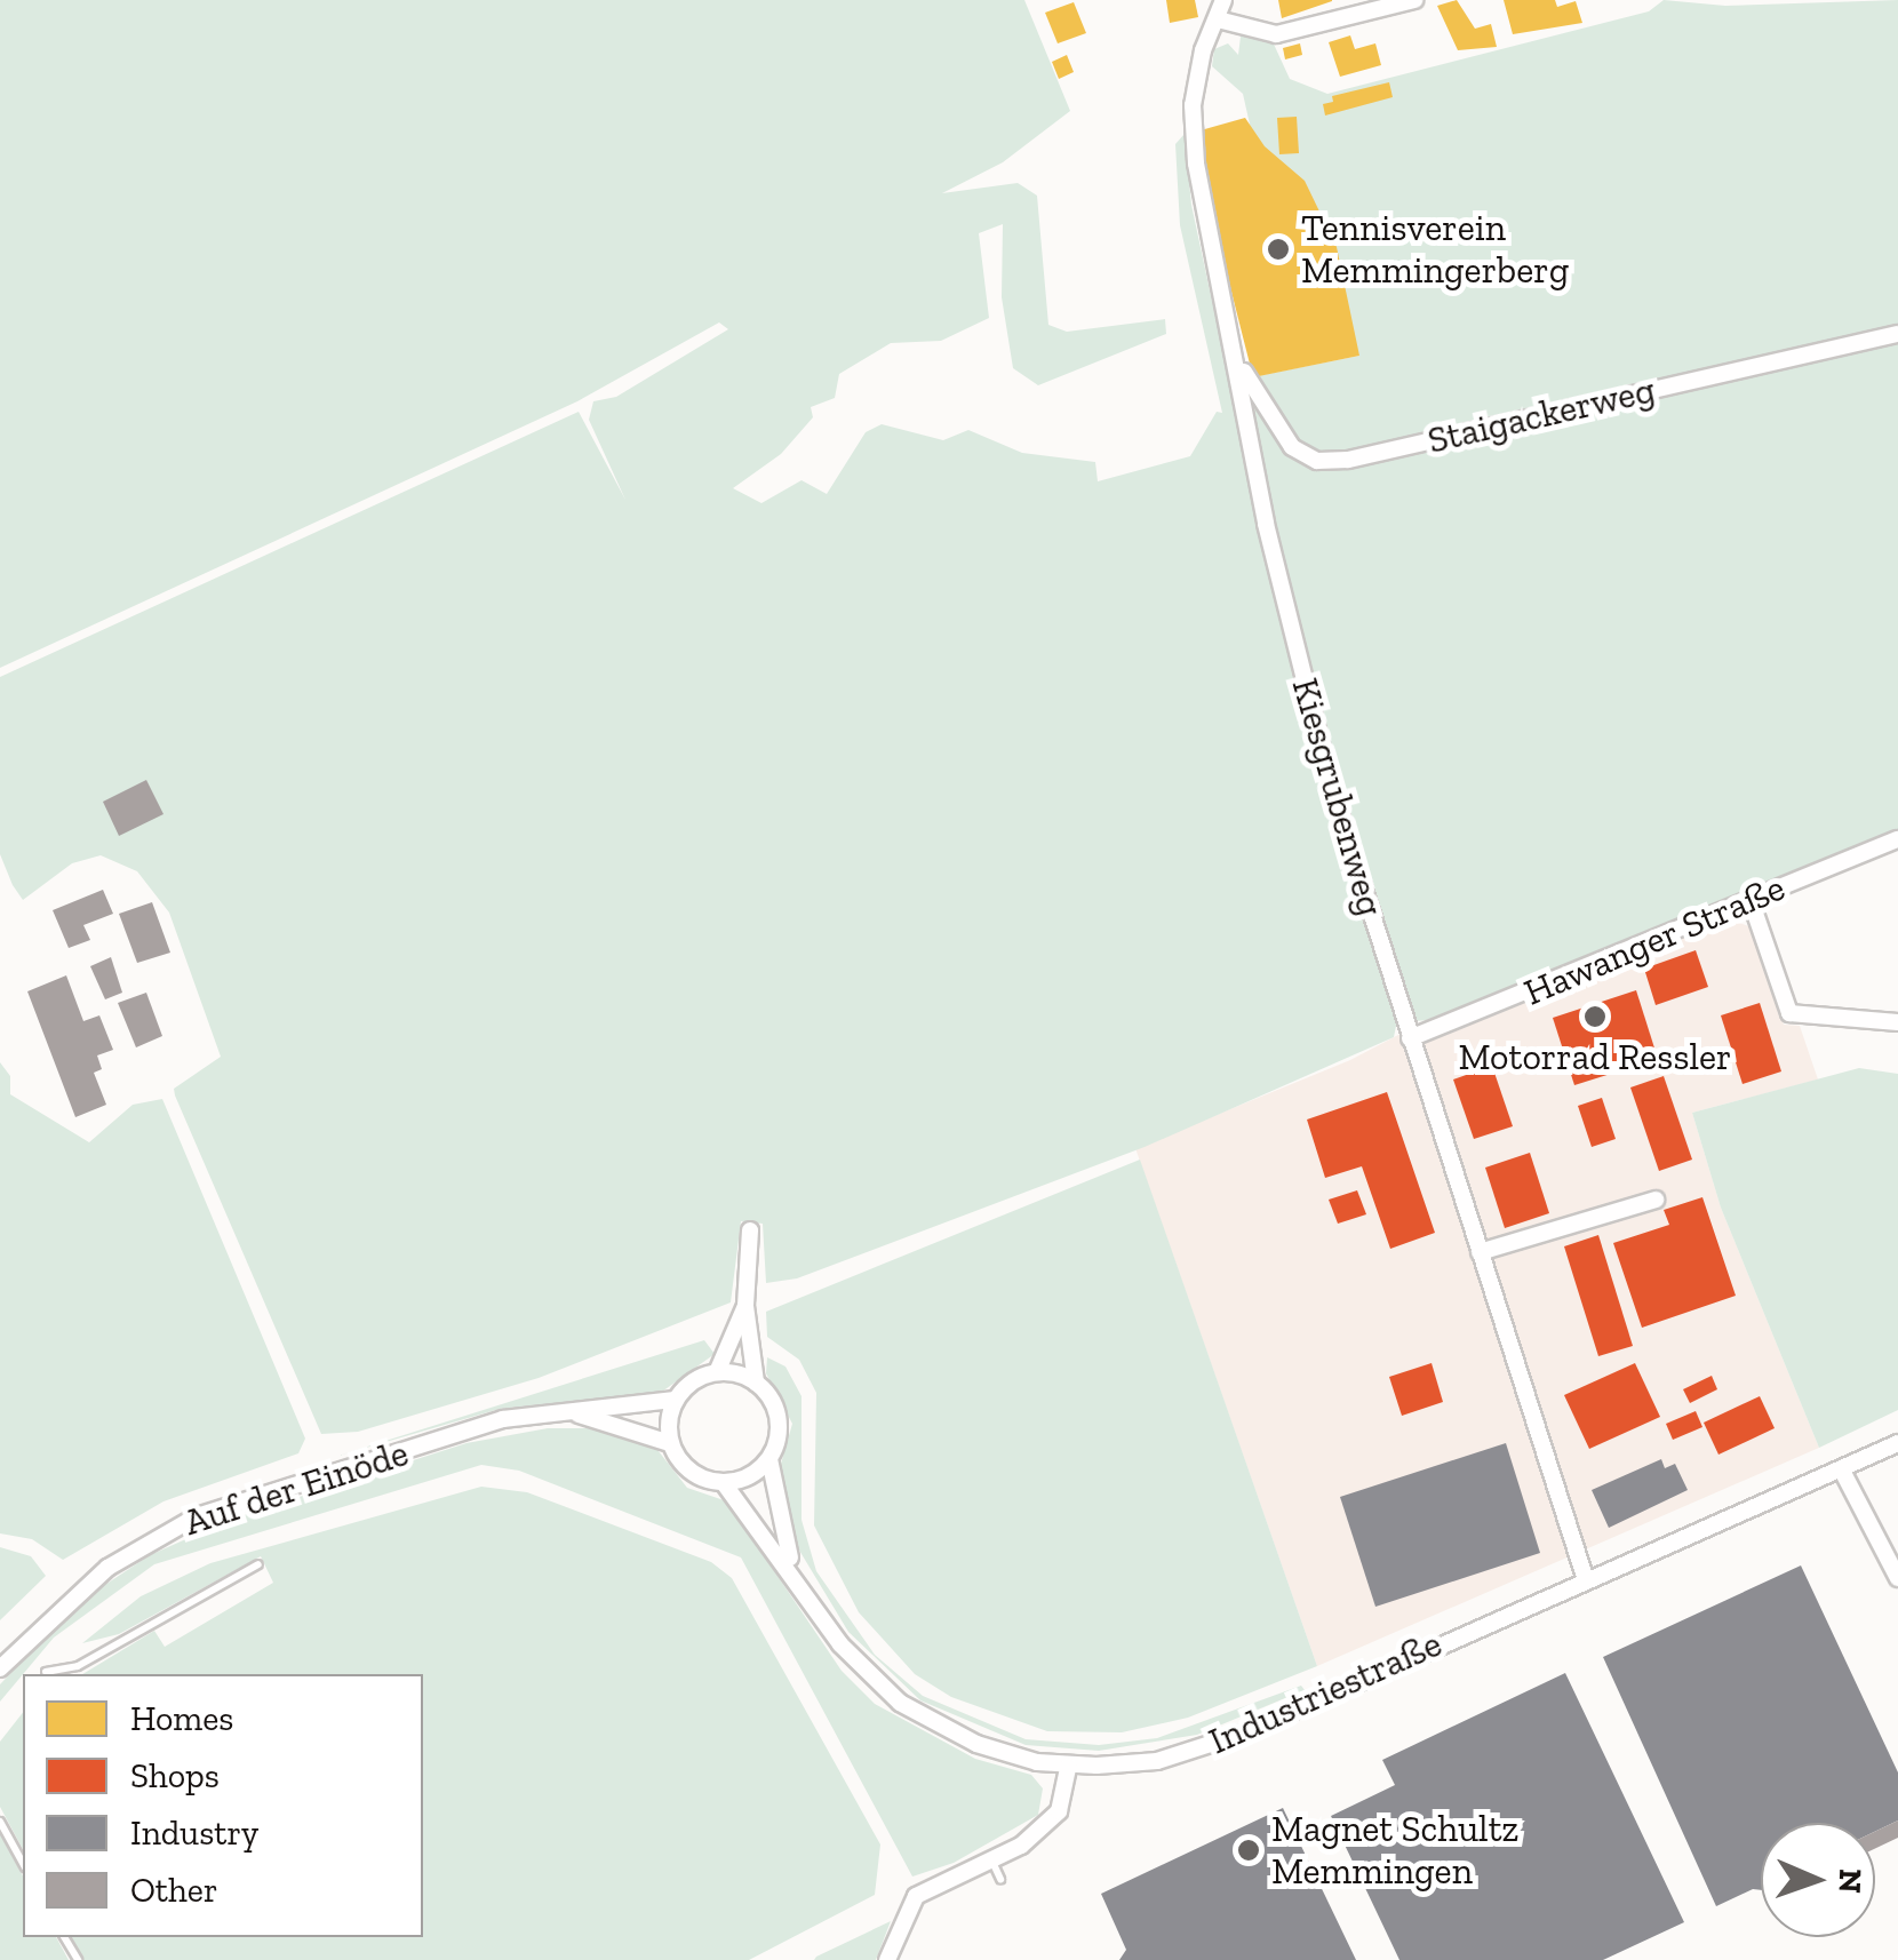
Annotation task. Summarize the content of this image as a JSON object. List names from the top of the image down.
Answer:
{
  "streets": {
    "street": [
      "Staigackerweg",
      "Kiesgrubenweg",
      "Hawanger Straße",
      "Auf der Einöde",
      "Industriestraße"
    ]
  },
  "crossings": [
    ["Staigackerweg", "Kiesgrubenweg"],
    ["Kiesgrubenweg", "Hawanger Straße"],
    ["Kiesgrubenweg", "Industriestraße"],
    ["Auf der Einöde", "Industriestraße"]
  ],
  "places": ["Tennisverein Memmingerberg", "Motorrad Ressler", "Magnet Schultz Memmingen"],
  "legend": [
    "Homes",
    "Shops",
    "Industry",
    "Other"
  ],
  "north": "right"
}
